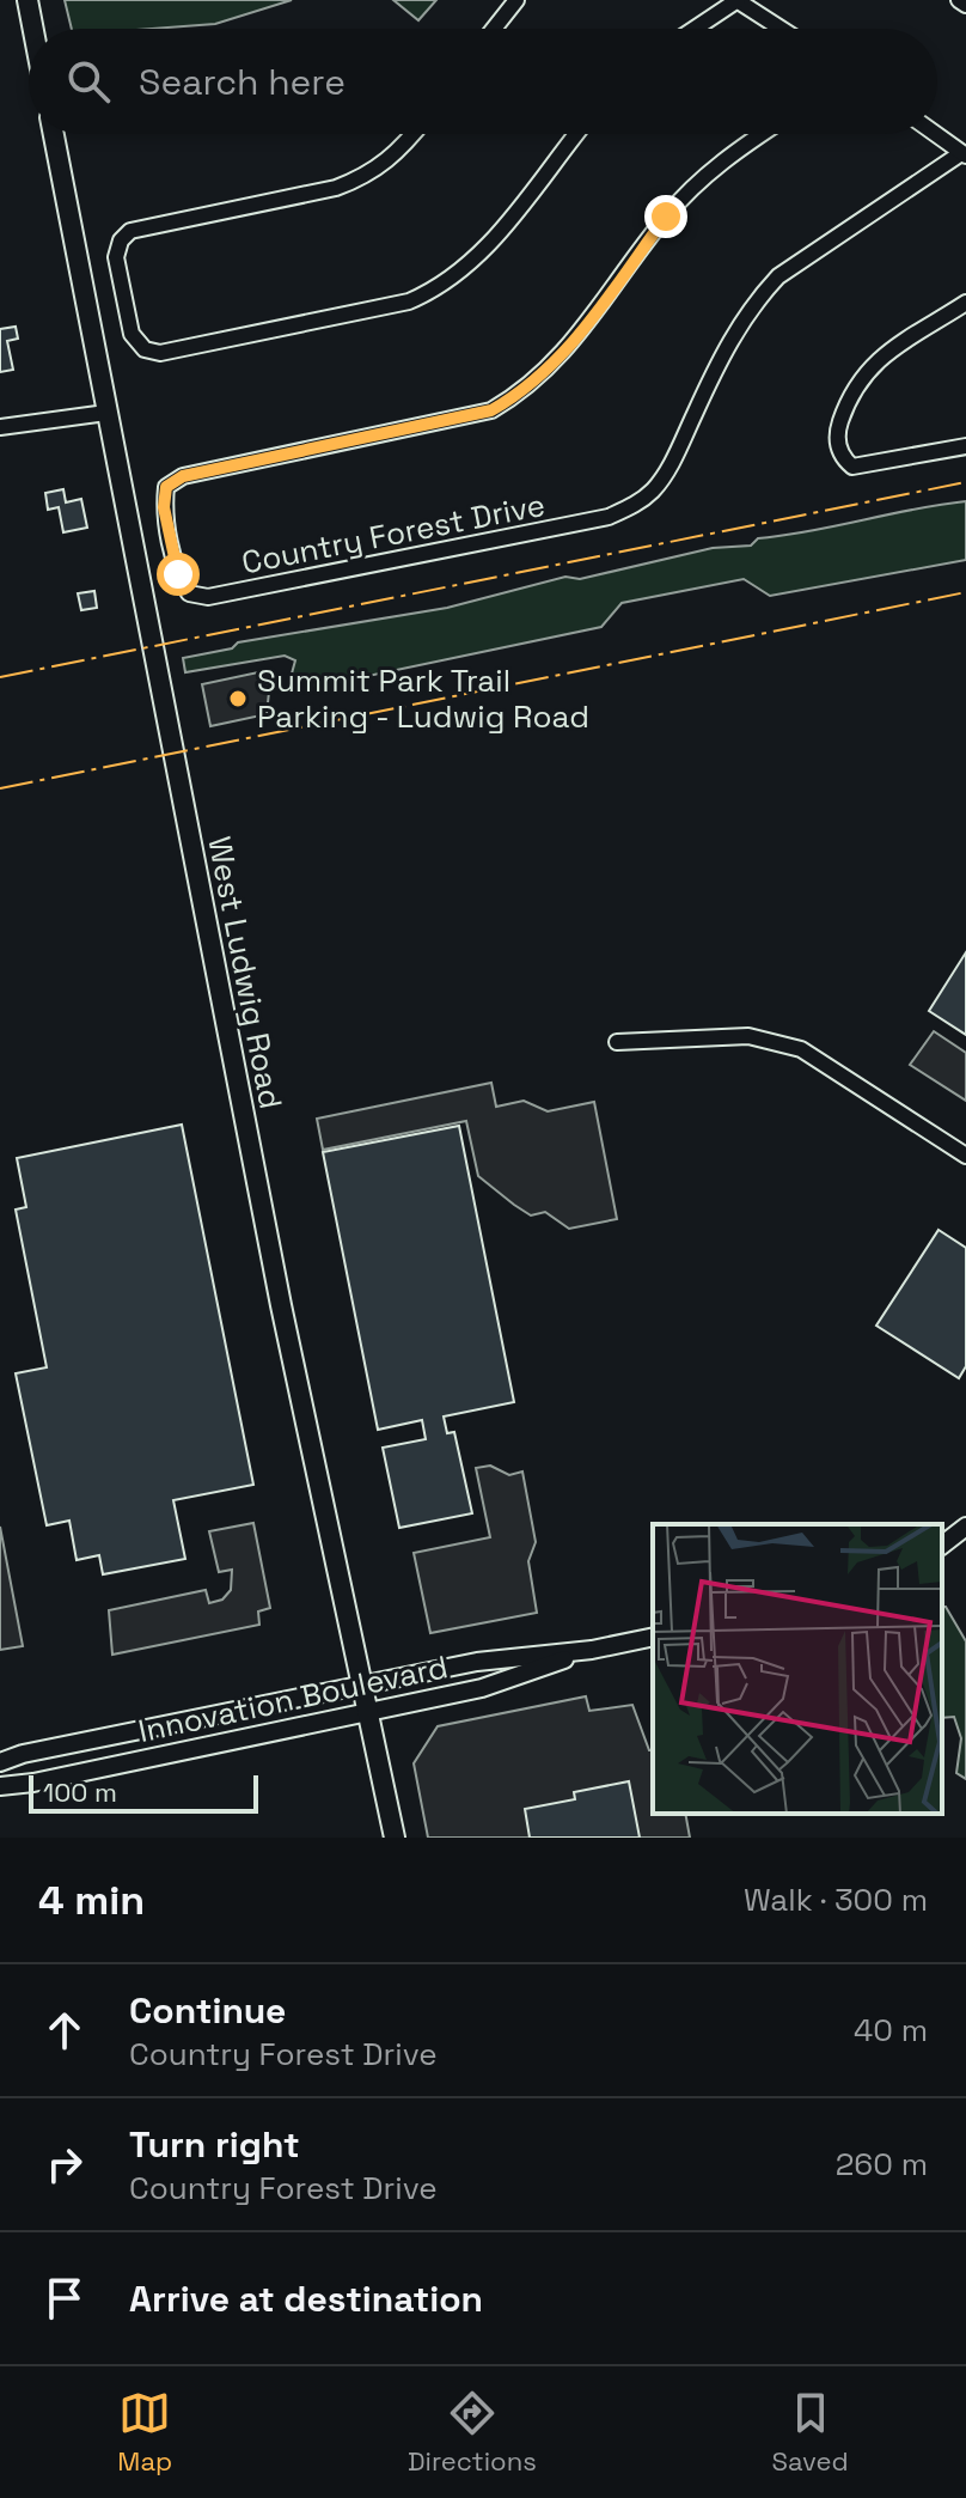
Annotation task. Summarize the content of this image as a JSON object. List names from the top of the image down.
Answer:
{
  "streets": {
    "main road": ["West Ludwig Road"],
    "street": ["Country Forest Drive", "Innovation Boulevard"]
  },
  "crossings": [
    ["West Ludwig Road", "Innovation Boulevard"]
  ],
  "places": ["Summit Park Trail Parking - Ludwig Road"],
  "scale_bar": "100 m",
  "page": {
    "search": "Search here",
    "scale": "100 m",
    "heading": ["4 min", "Walk · 300 m"],
    "list": [
      ["Continue", "Country Forest Drive", "40 m"],
      ["Turn right", "Country Forest Drive", "260 m"],
      "Arrive at destination"
    ],
    "nav": ["Map", "Directions", "Saved"]
  }
}
